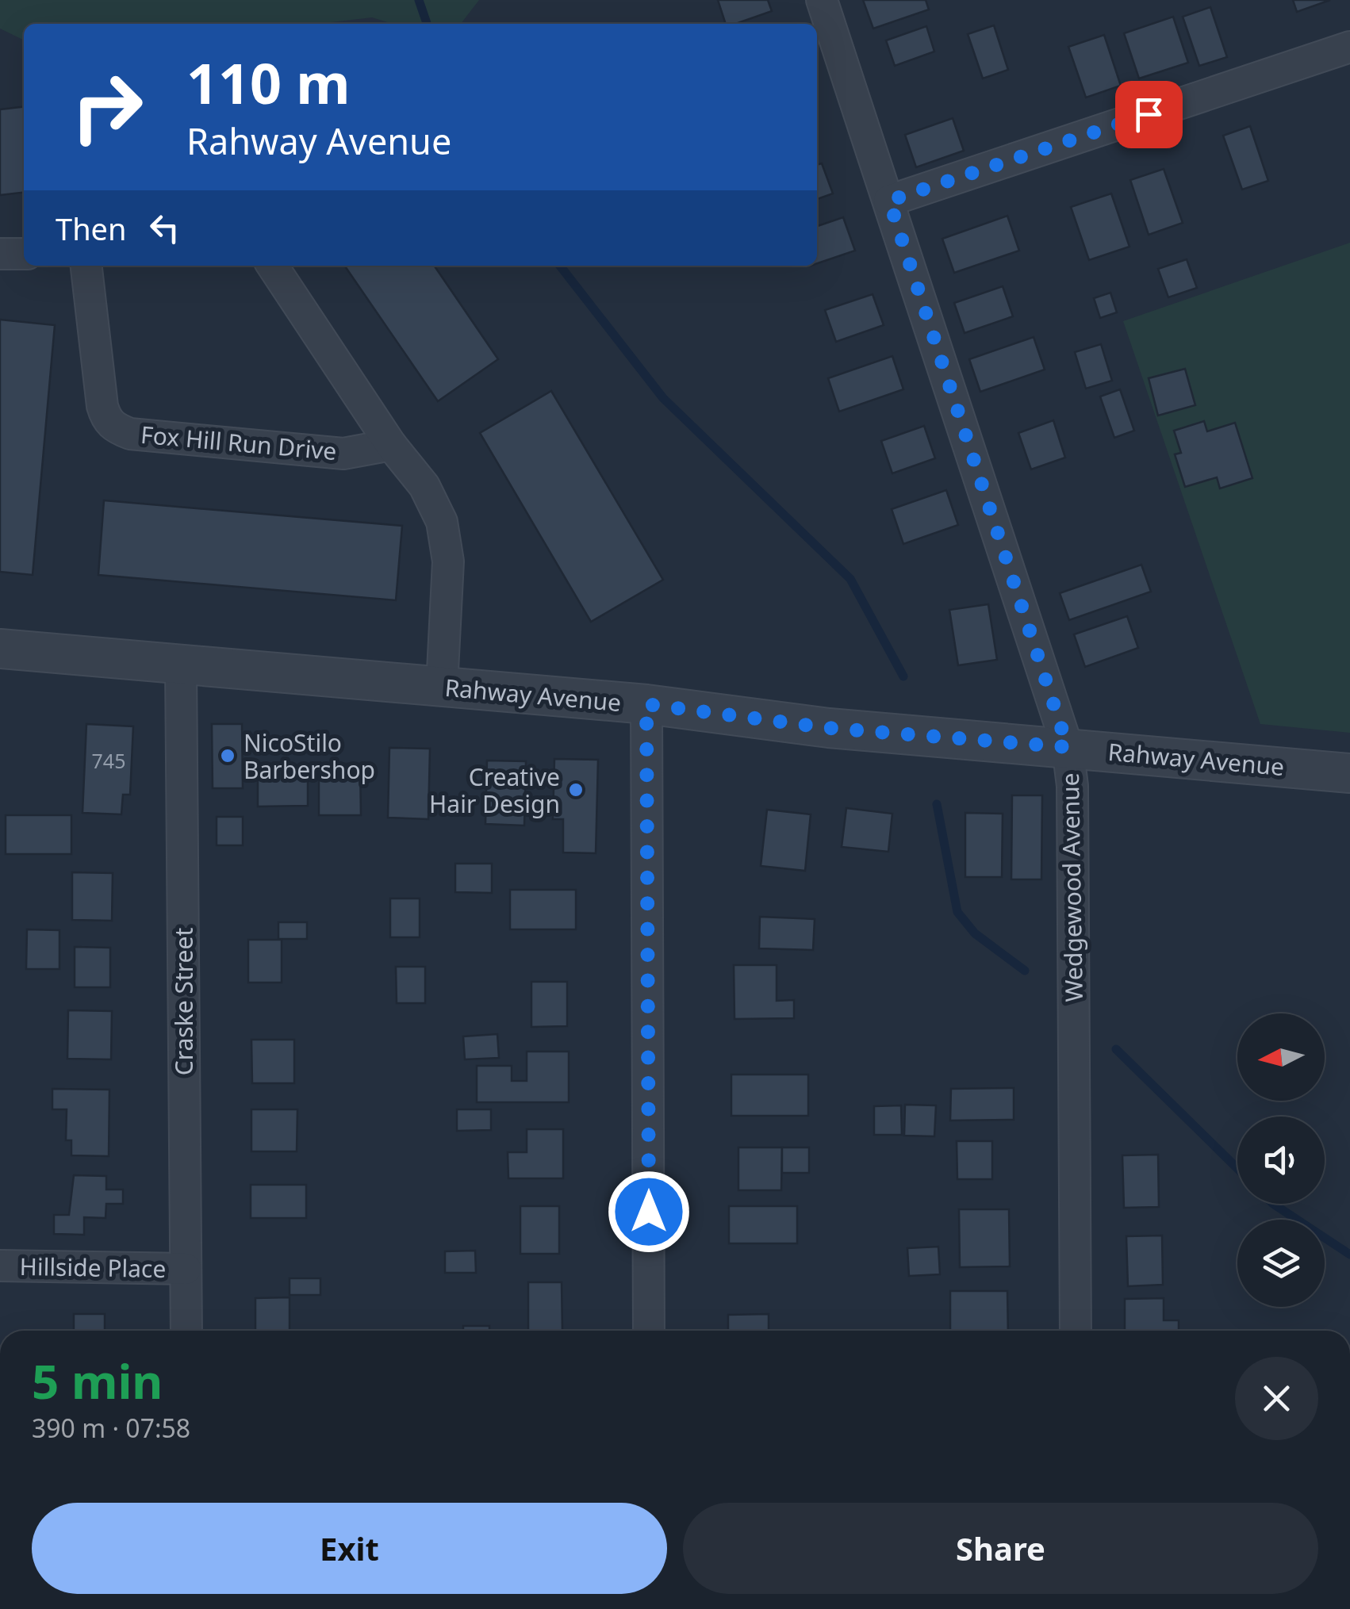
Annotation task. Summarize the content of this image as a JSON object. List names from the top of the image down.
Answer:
{
  "streets": {
    "street": [
      "Fox Hill Run Drive",
      "Rahway Avenue",
      "Wedgewood Avenue",
      "Craske Street",
      "Hillside Place"
    ]
  },
  "crossings": [
    ["Rahway Avenue", "Wedgewood Avenue"],
    ["Rahway Avenue", "Craske Street"],
    ["Craske Street", "Hillside Place"]
  ],
  "places": ["NicoStilo Barbershop", "Creative Hair Design"],
  "house_numbers": ["745"],
  "north": "left",
  "page": {
    "turn": ["110 m", "Rahway Avenue"],
    "then": "Then",
    "heading": ["5 min", "390 m · 07:58"],
    "buttons": ["Exit", "Share"]
  }
}
